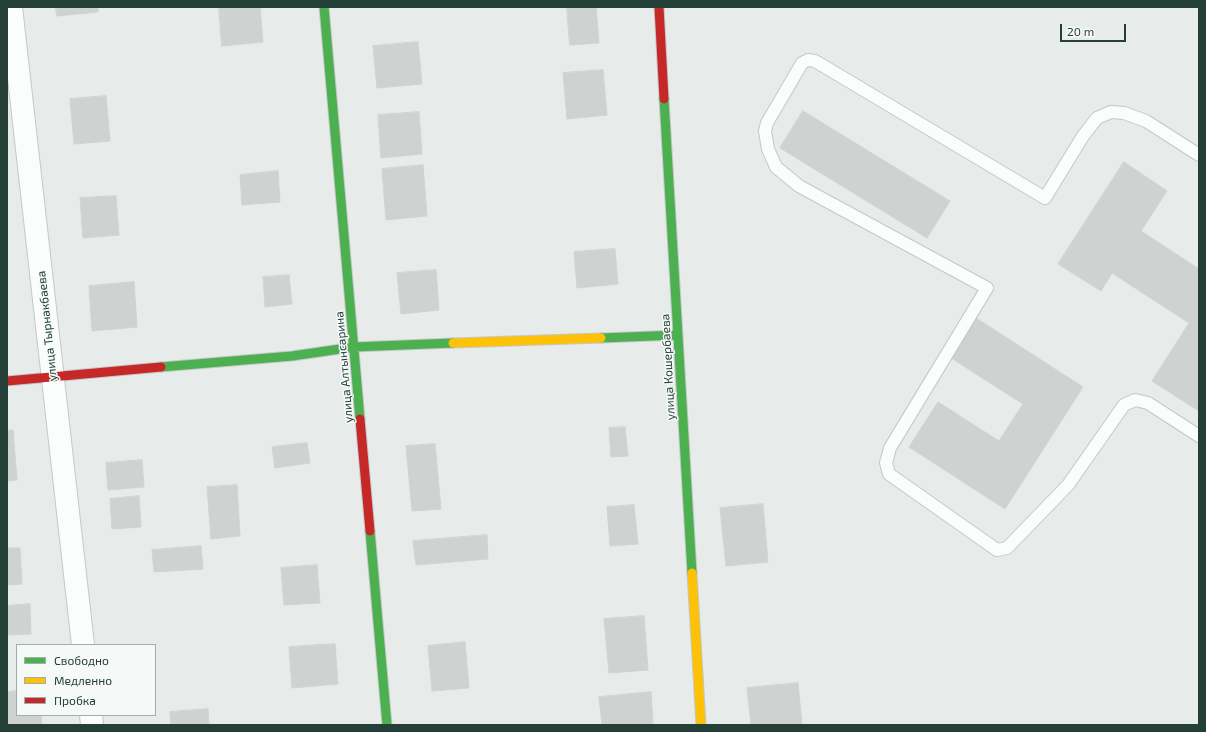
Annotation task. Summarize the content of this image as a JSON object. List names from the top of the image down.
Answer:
{
  "streets": {
    "street": ["улица Тырнакбаева", "улица Алтынсарина", "улица Кошербаева"]
  },
  "legend": ["Свободно", "Медленно", "Пробка"],
  "scale_bar": "20 m"
}
